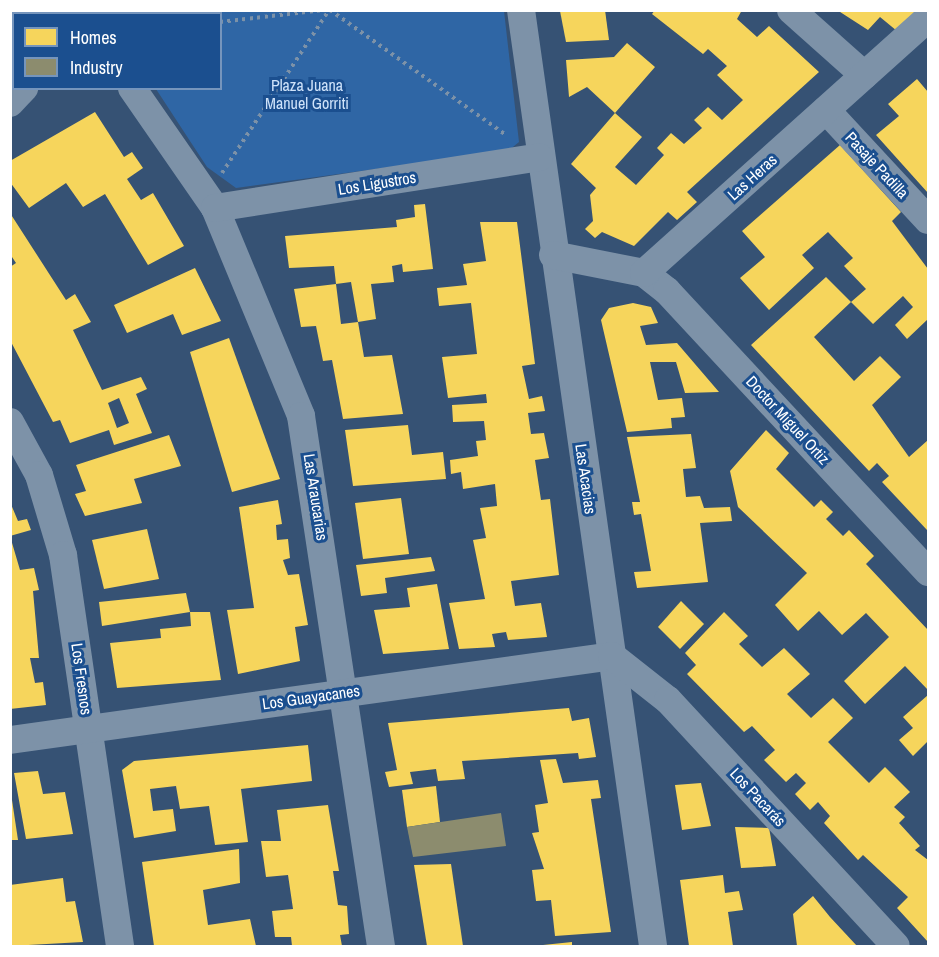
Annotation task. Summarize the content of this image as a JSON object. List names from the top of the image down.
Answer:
{
  "streets": {
    "street": [
      "Pasaje Padilla",
      "Las Heras",
      "Los Ligustros",
      "Doctor Miguel Ortiz",
      "Las Acacias",
      "Las Araucarias",
      "Los Fresnos",
      "Los Guayacanes",
      "Los Pacarás"
    ]
  },
  "crossings": [
    ["Pasaje Padilla", "Las Heras"],
    ["Las Heras", "Doctor Miguel Ortiz"],
    ["Los Ligustros", "Las Acacias"],
    ["Los Ligustros", "Las Araucarias"],
    ["Las Acacias", "Los Guayacanes"],
    ["Las Acacias", "Los Pacarás"],
    ["Las Araucarias", "Los Guayacanes"],
    ["Los Fresnos", "Los Guayacanes"],
    ["Los Guayacanes", "Los Pacarás"]
  ],
  "parks": ["Plaza Juana Manuel Gorriti"],
  "legend": ["Homes", "Industry"]
}
